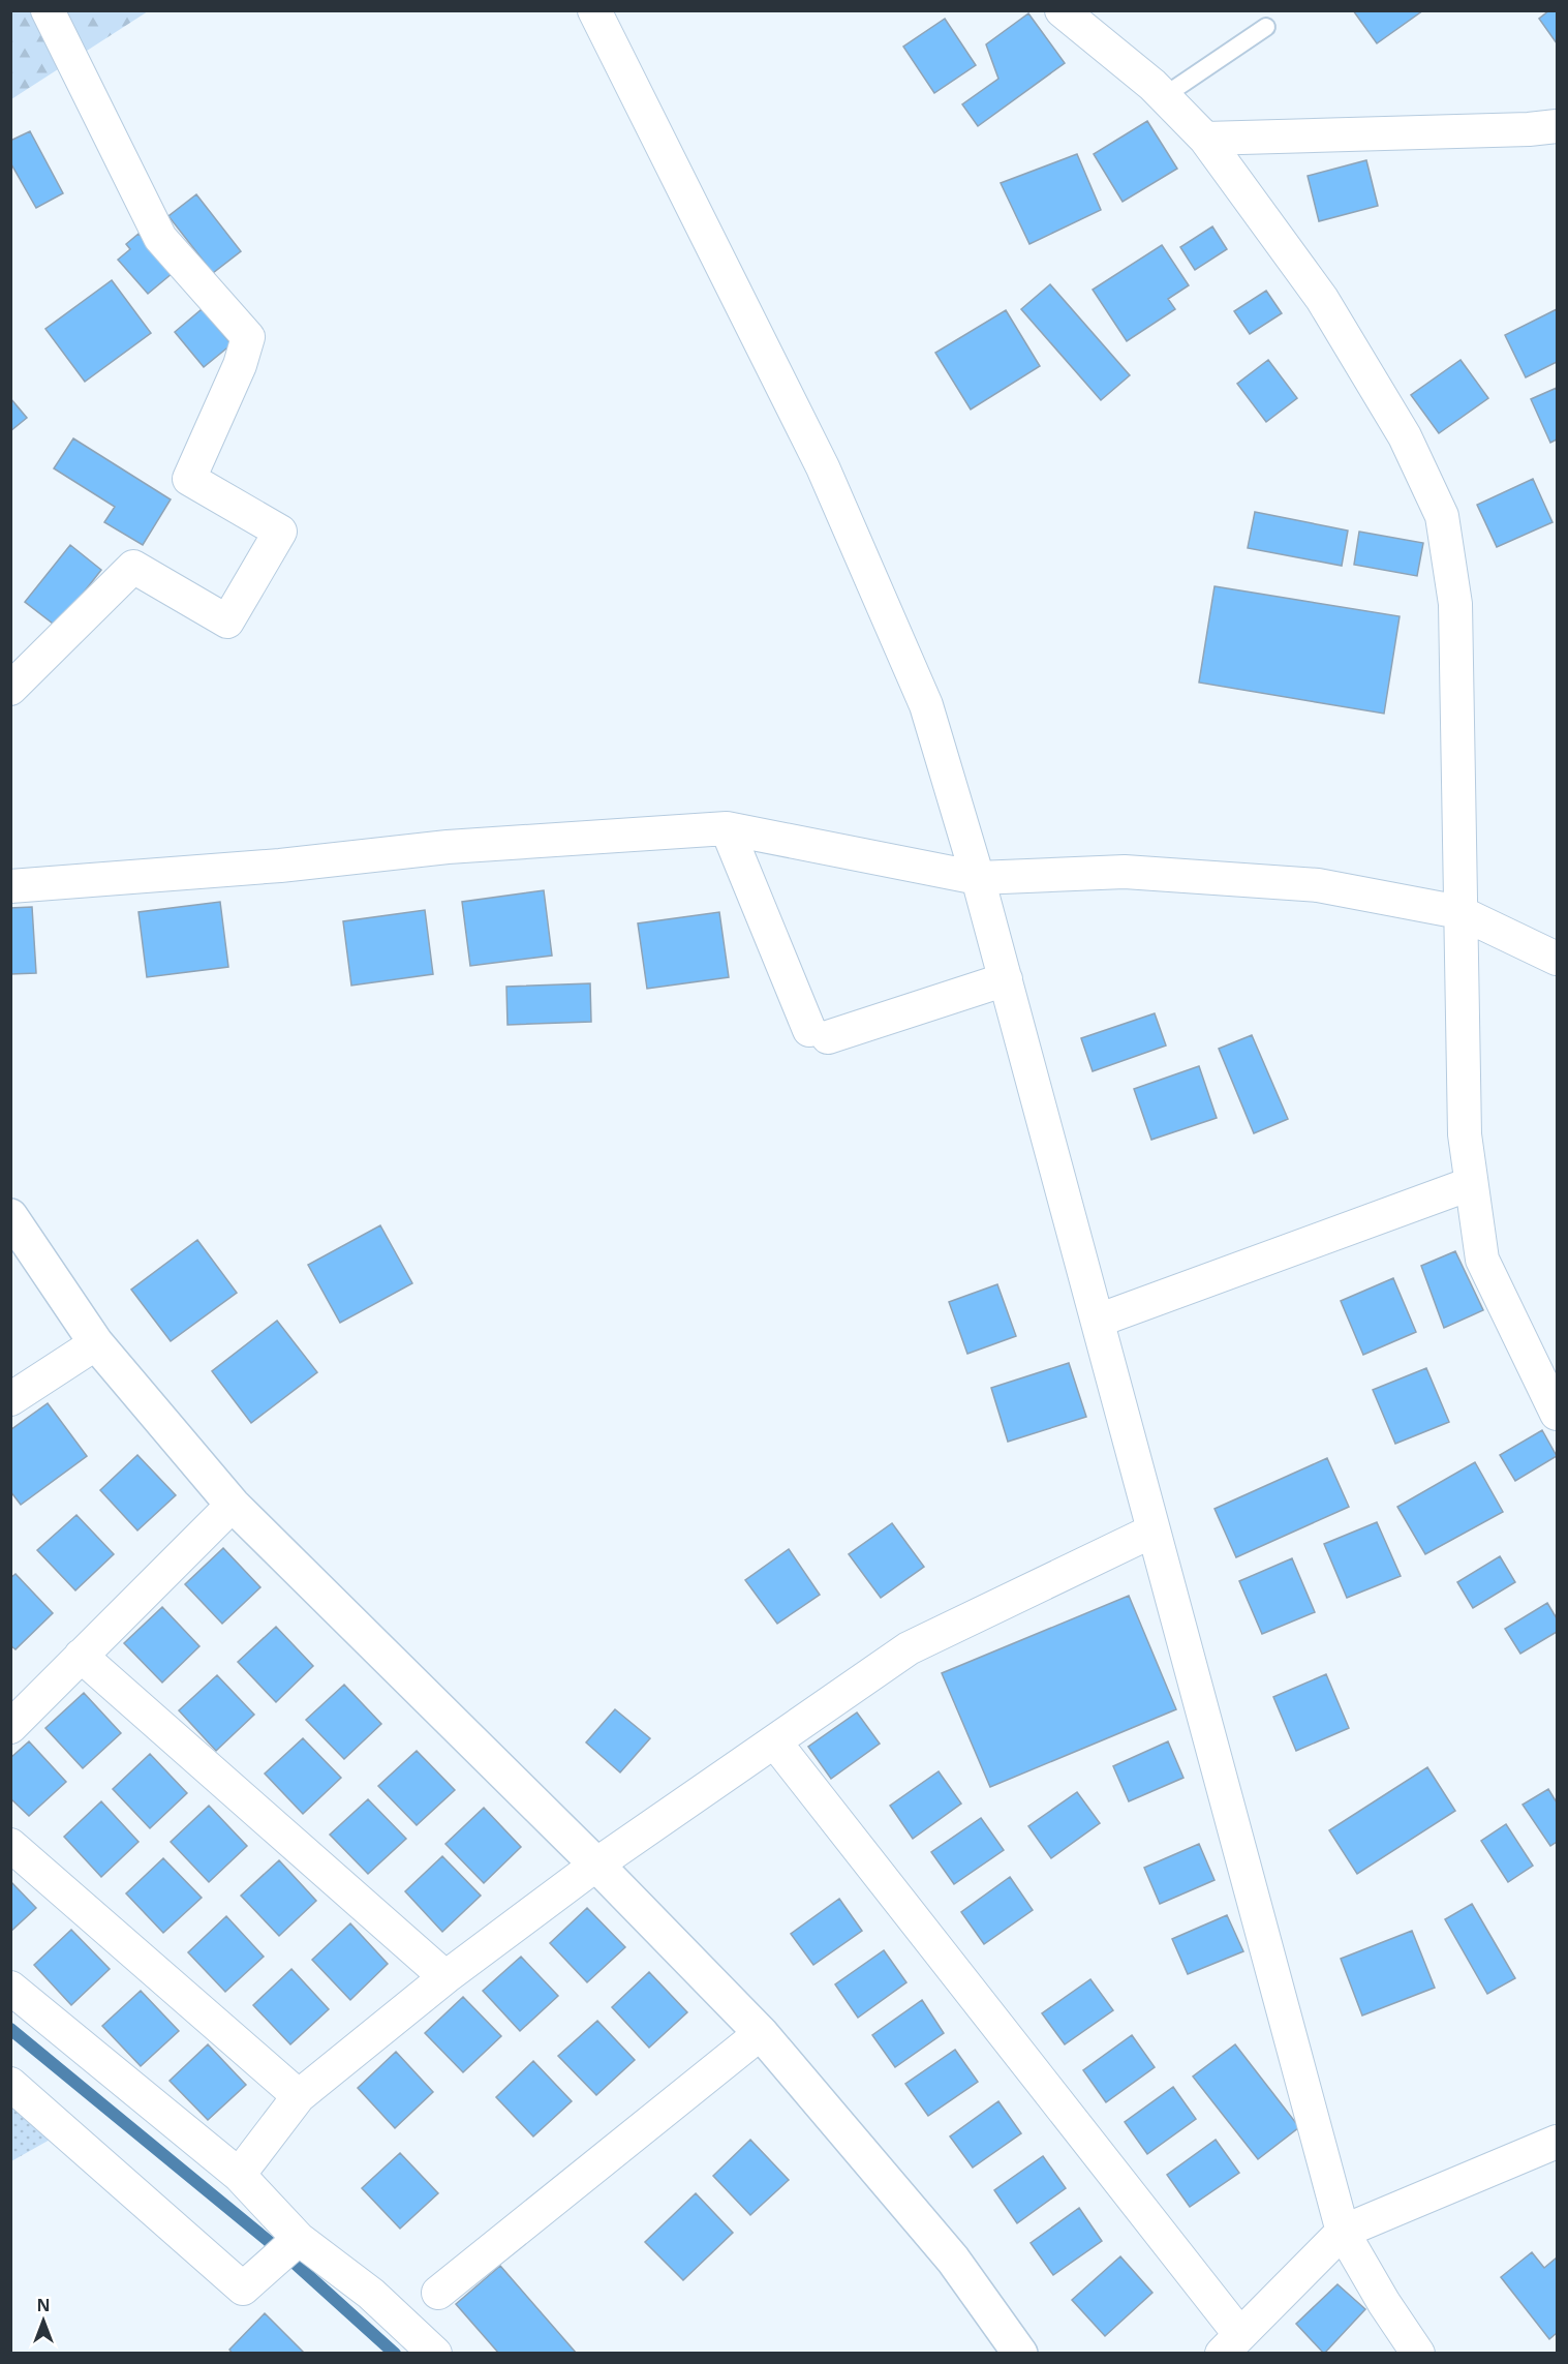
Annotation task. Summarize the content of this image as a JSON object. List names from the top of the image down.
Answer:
{
  "north": "top"
}
